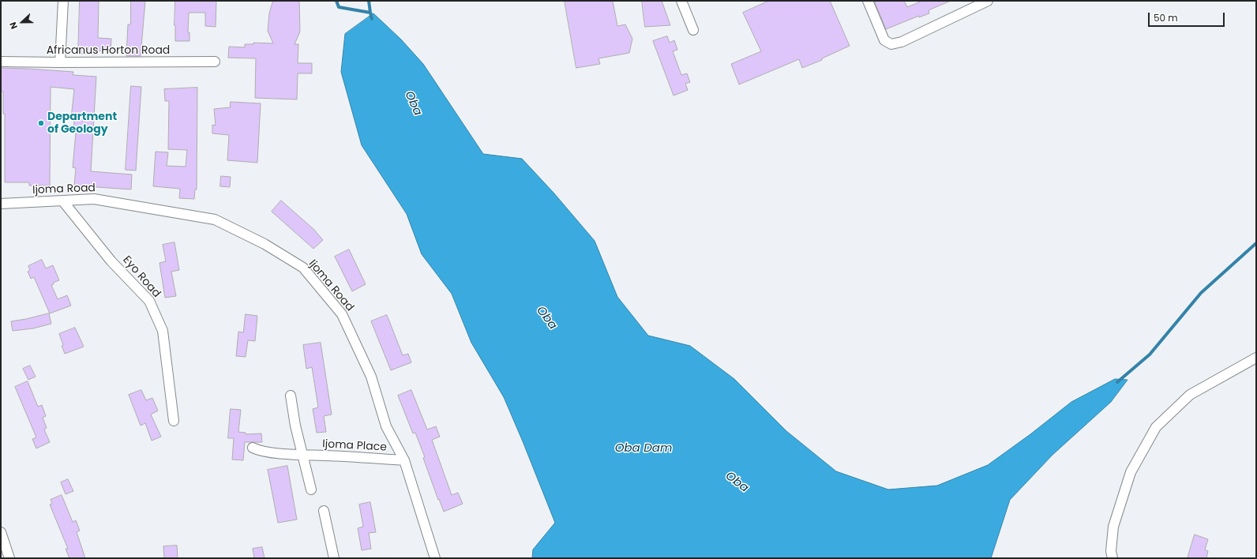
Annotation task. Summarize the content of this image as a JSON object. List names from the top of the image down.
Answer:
{
  "streets": {
    "street": [
      "Africanus Horton Road",
      "Ijoma Road",
      "Eyo Road",
      "Ijoma Place"
    ]
  },
  "crossings": [
    ["Ijoma Road", "Eyo Road"],
    ["Ijoma Road", "Ijoma Place"]
  ],
  "water": ["Oba", "Oba Dam"],
  "places": ["Department of Geology"],
  "scale_bar": "50 m",
  "north": "left"
}
